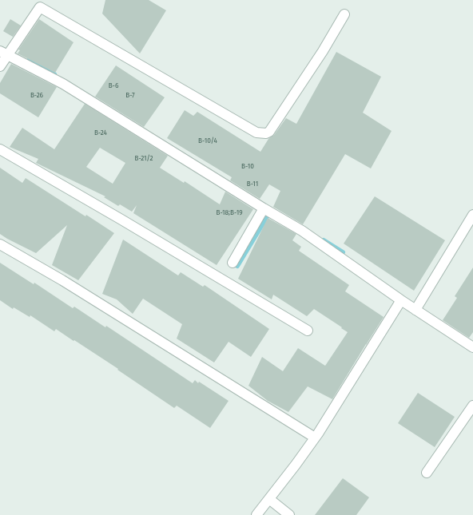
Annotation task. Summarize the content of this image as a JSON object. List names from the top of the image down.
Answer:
{
  "house_numbers": [
    "B-6",
    "B-26",
    "B-7",
    "B-24",
    "B-10/4",
    "B-21/2",
    "B-10",
    "B-11",
    "B-18;B-19"
  ]
}
